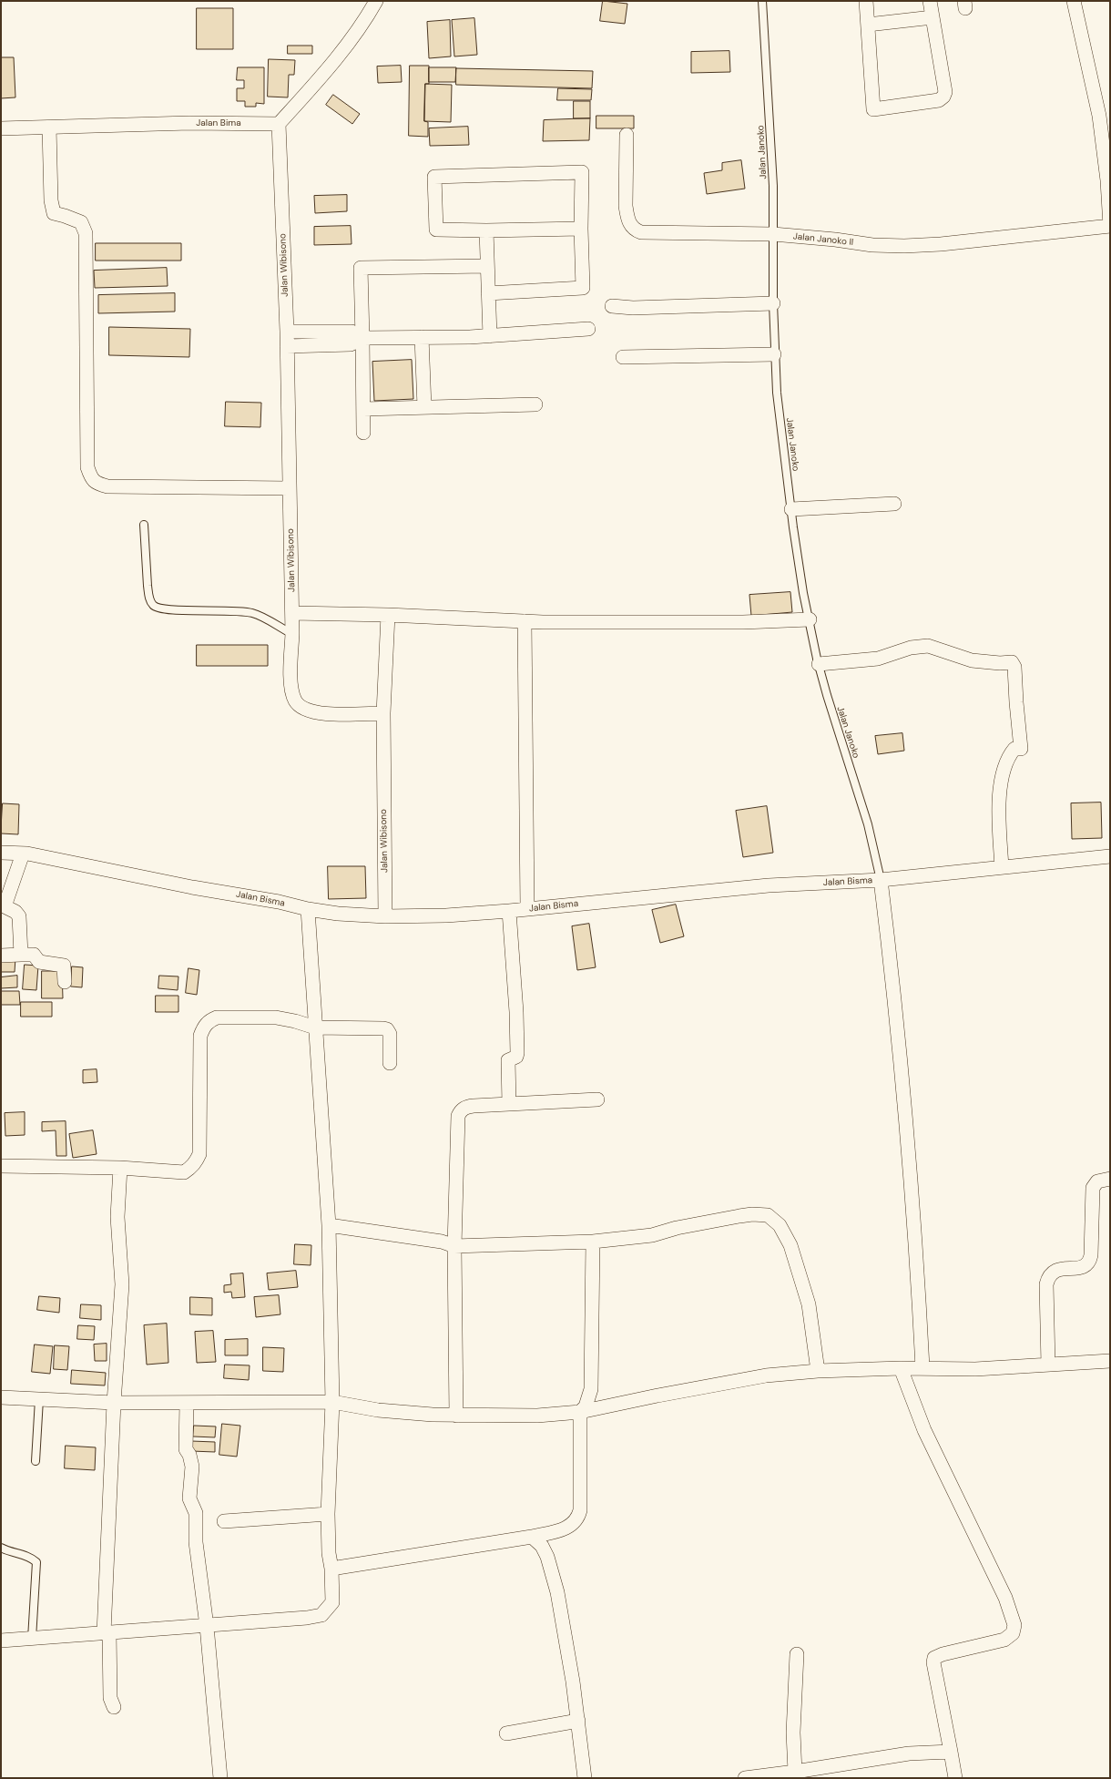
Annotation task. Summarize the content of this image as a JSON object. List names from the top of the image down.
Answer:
{
  "streets": {
    "street": [
      "Jalan Bima",
      "Jalan Janoko II",
      "Jalan Wibisono",
      "Jalan Bisma"
    ],
    "lane": ["Jalan Janoko"]
  },
  "crossings": [
    ["Jalan Bima", "Jalan Wibisono"],
    ["Jalan Janoko", "Jalan Janoko II"],
    ["Jalan Janoko", "Jalan Bisma"],
    ["Jalan Wibisono", "Jalan Bisma"]
  ]
}
